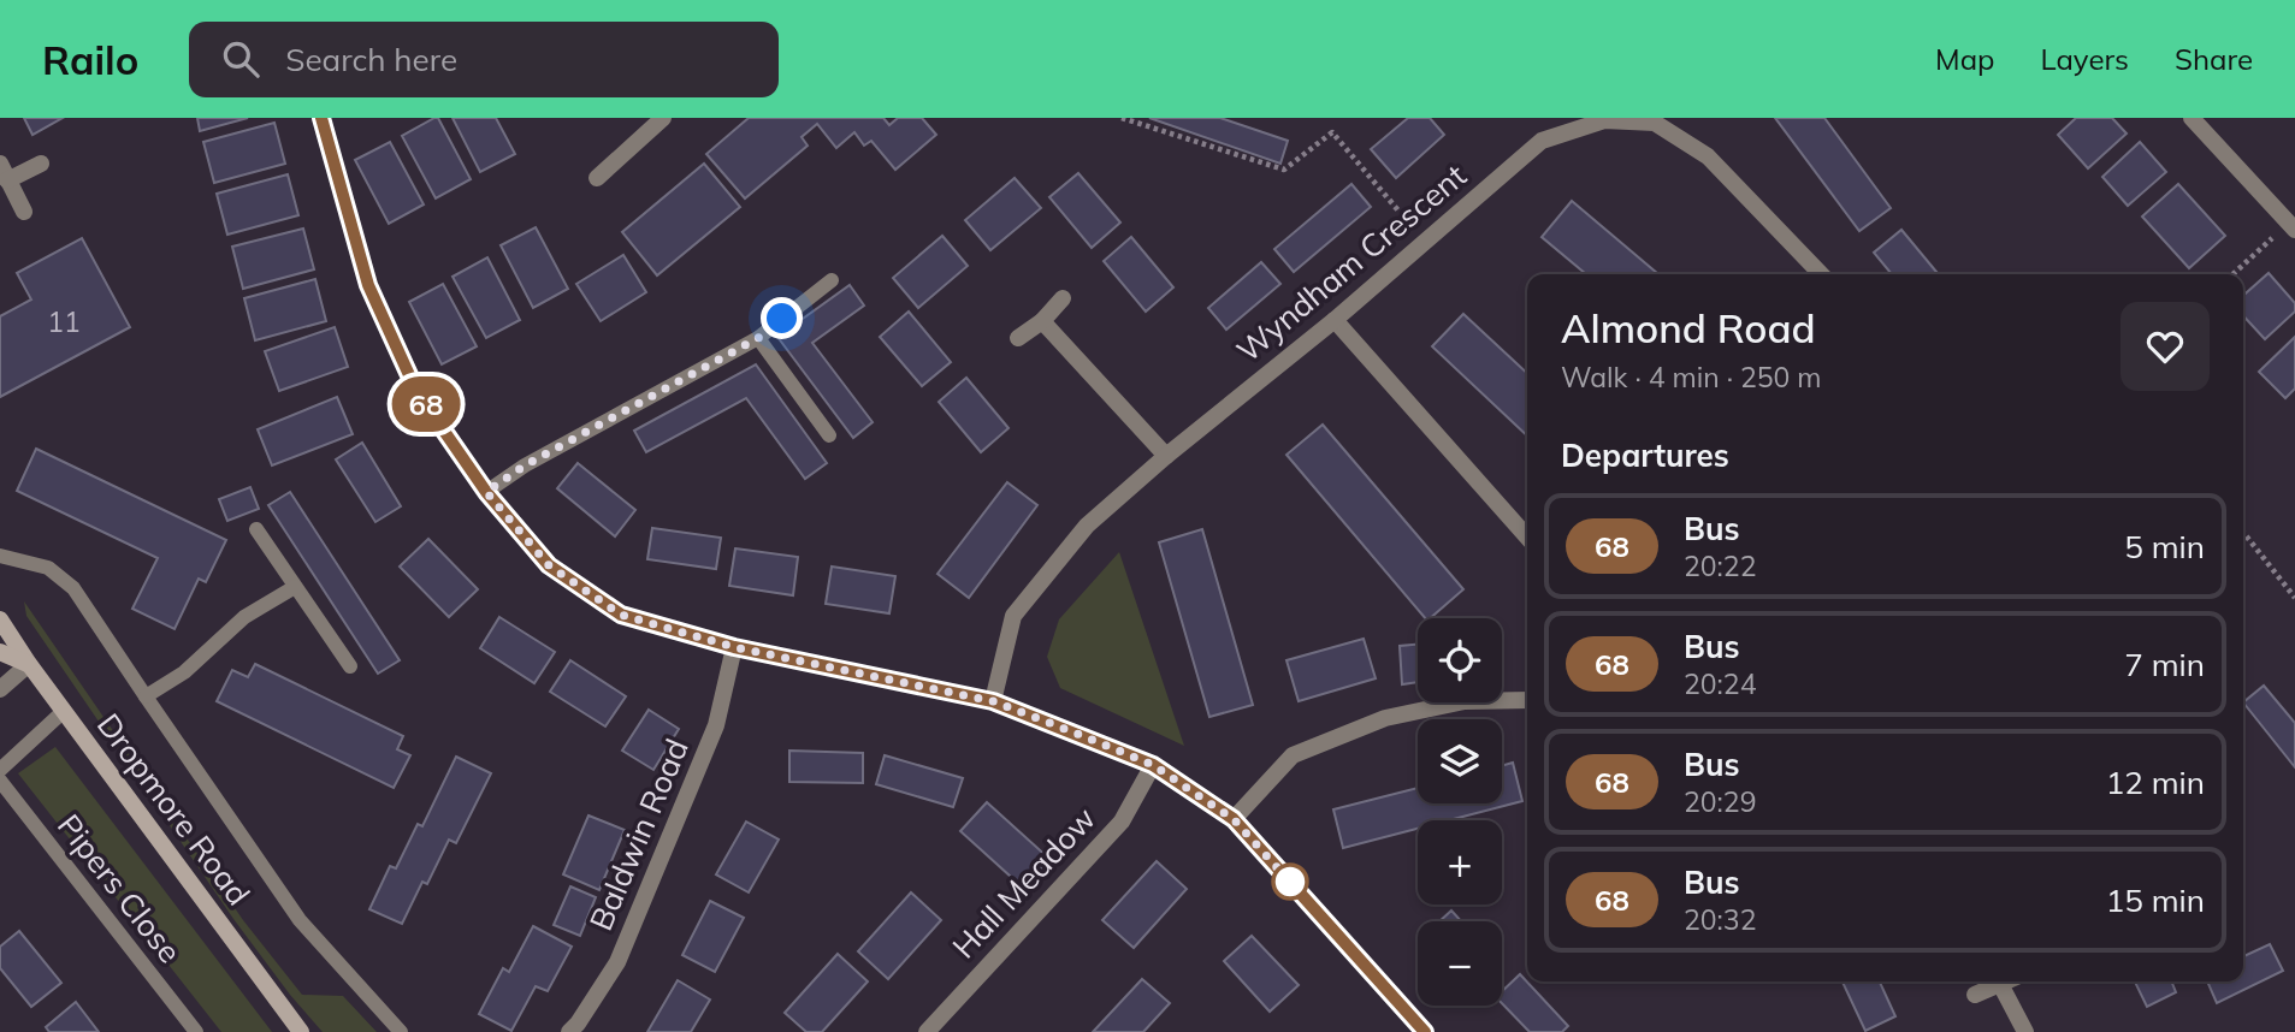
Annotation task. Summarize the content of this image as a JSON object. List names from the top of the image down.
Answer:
{
  "streets": {
    "street": [
      "Wyndham Crescent",
      "Dropmore Road",
      "Baldwin Road",
      "Hall Meadow"
    ],
    "lane": ["Pipers Close"]
  },
  "lines": ["bus line 68"],
  "house_numbers": ["11"],
  "page": {
    "header": "Railo",
    "search": "Search here",
    "nav": ["Map", "Layers", "Share"],
    "on_map": "68",
    "heading": [
      ["Almond Road", "Walk · 4 min · 250 m"],
      "Departures"
    ],
    "list": [
      {
        "mark": "68",
        "name": "Bus",
        "note": "20:22",
        "value": "5 min"
      },
      {
        "mark": "68",
        "name": "Bus",
        "note": "20:24",
        "value": "7 min"
      },
      {
        "mark": "68",
        "name": "Bus",
        "note": "20:29",
        "value": "12 min"
      },
      {
        "mark": "68",
        "name": "Bus",
        "note": "20:32",
        "value": "15 min"
      }
    ],
    "map_buttons": ["+", "−"]
  }
}
